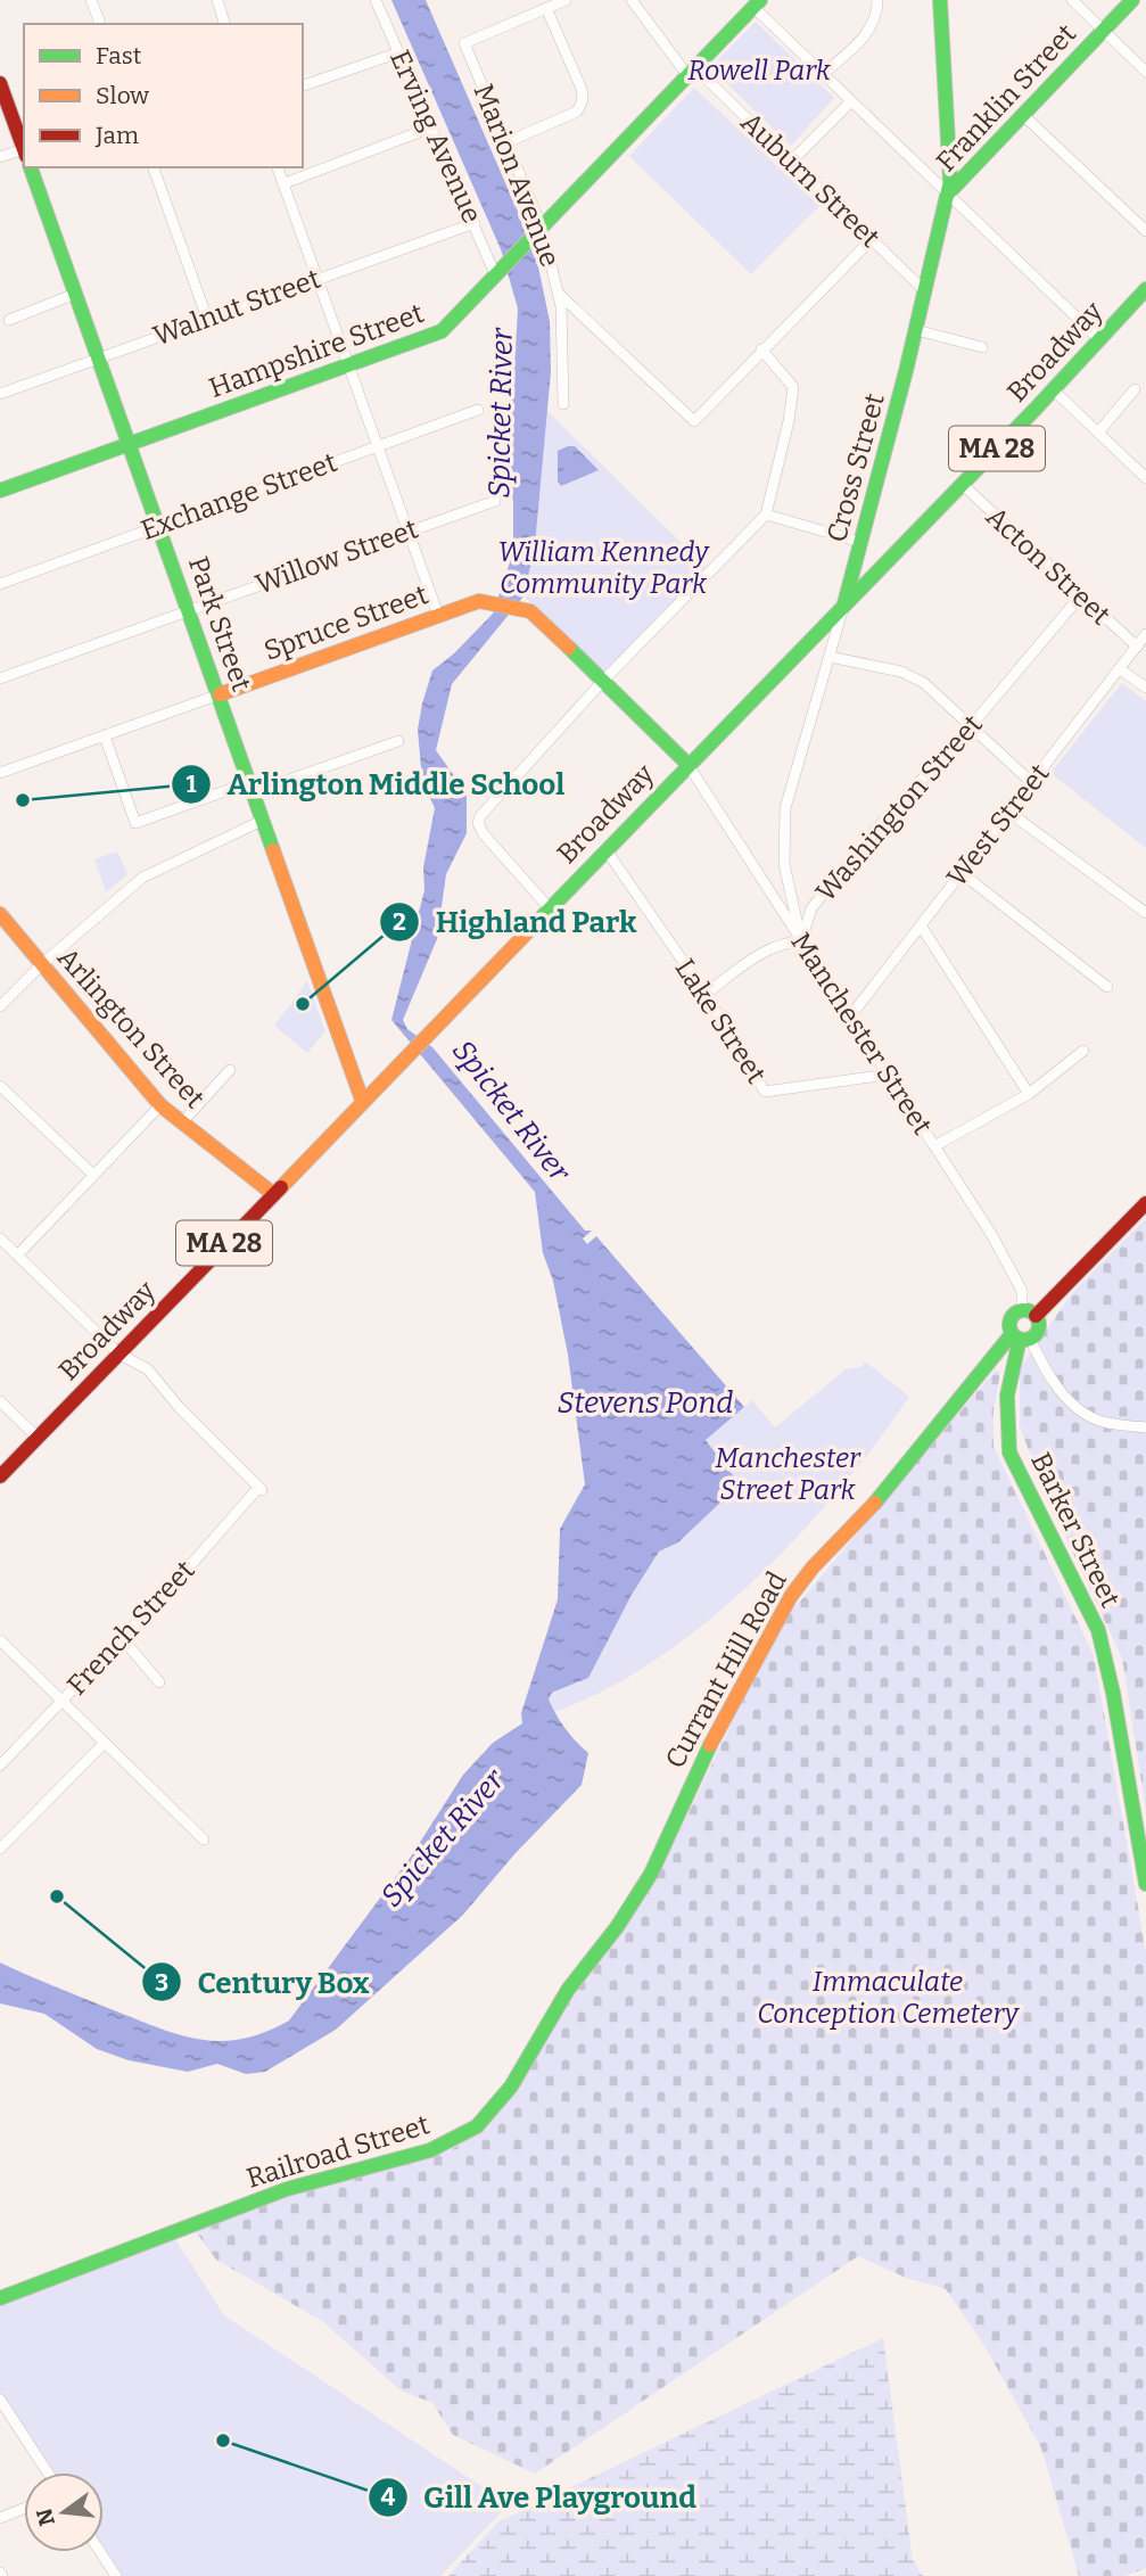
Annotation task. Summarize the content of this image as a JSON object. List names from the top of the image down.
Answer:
{
  "streets": {
    "main road": [
      "Franklin Street",
      "Hampshire Street",
      "Broadway",
      "MA 28",
      "Cross Street",
      "Spruce Street",
      "Park Street",
      "Arlington Street",
      "Barker Street",
      "Currant Hill Road",
      "Railroad Street"
    ],
    "street": [
      "Erving Avenue",
      "Marion Avenue",
      "Auburn Street",
      "Walnut Street",
      "Exchange Street",
      "Willow Street",
      "Acton Street",
      "Washington Street",
      "West Street",
      "Lake Street",
      "Manchester Street",
      "French Street"
    ]
  },
  "crossings": [
    ["Franklin Street", "Cross Street"],
    ["Erving Avenue", "Walnut Street"],
    ["Erving Avenue", "Hampshire Street"],
    ["Marion Avenue", "Hampshire Street"],
    ["Auburn Street", "Hampshire Street"],
    ["Auburn Street", "Cross Street"],
    ["Walnut Street", "Park Street"],
    ["Hampshire Street", "Park Street"],
    ["Broadway", "Cross Street"],
    ["Broadway", "Acton Street"],
    ["Broadway", "Park Street"],
    ["Broadway", "Lake Street"],
    ["Broadway", "Arlington Street"],
    ["Broadway", "Manchester Street"],
    ["Broadway", "French Street"],
    ["Cross Street", "Washington Street"],
    ["Cross Street", "Manchester Street"],
    ["Exchange Street", "Park Street"],
    ["Willow Street", "Park Street"],
    ["Acton Street", "Washington Street"],
    ["Acton Street", "West Street"],
    ["Spruce Street", "Park Street"],
    ["Washington Street", "Manchester Street"],
    ["West Street", "Manchester Street"],
    ["Lake Street", "Manchester Street"],
    ["Barker Street", "Currant Hill Road"],
    ["Currant Hill Road", "Railroad Street"]
  ],
  "water": ["Spicket River", "Stevens Pond"],
  "parks": [
    "Rowell Park",
    "William Kennedy Community Park",
    "Manchester Street Park",
    "Immaculate Conception Cemetery"
  ],
  "places": [
    "Arlington Middle School",
    "Highland Park",
    "Century Box",
    "Gill Ave Playground"
  ],
  "legend": ["Fast", "Slow", "Jam"],
  "north": "left"
}
